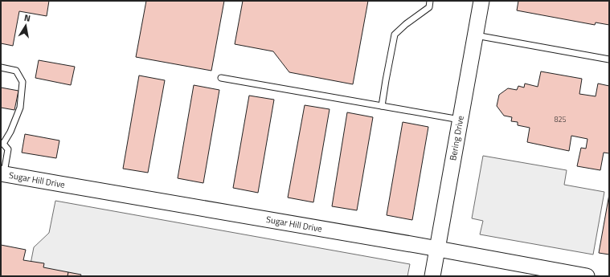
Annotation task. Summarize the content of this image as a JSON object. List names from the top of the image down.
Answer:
{
  "streets": {
    "street": ["Bering Drive", "Sugar Hill Drive"]
  },
  "crossings": [
    ["Bering Drive", "Sugar Hill Drive"]
  ],
  "house_numbers": ["825"],
  "north": "top"
}
